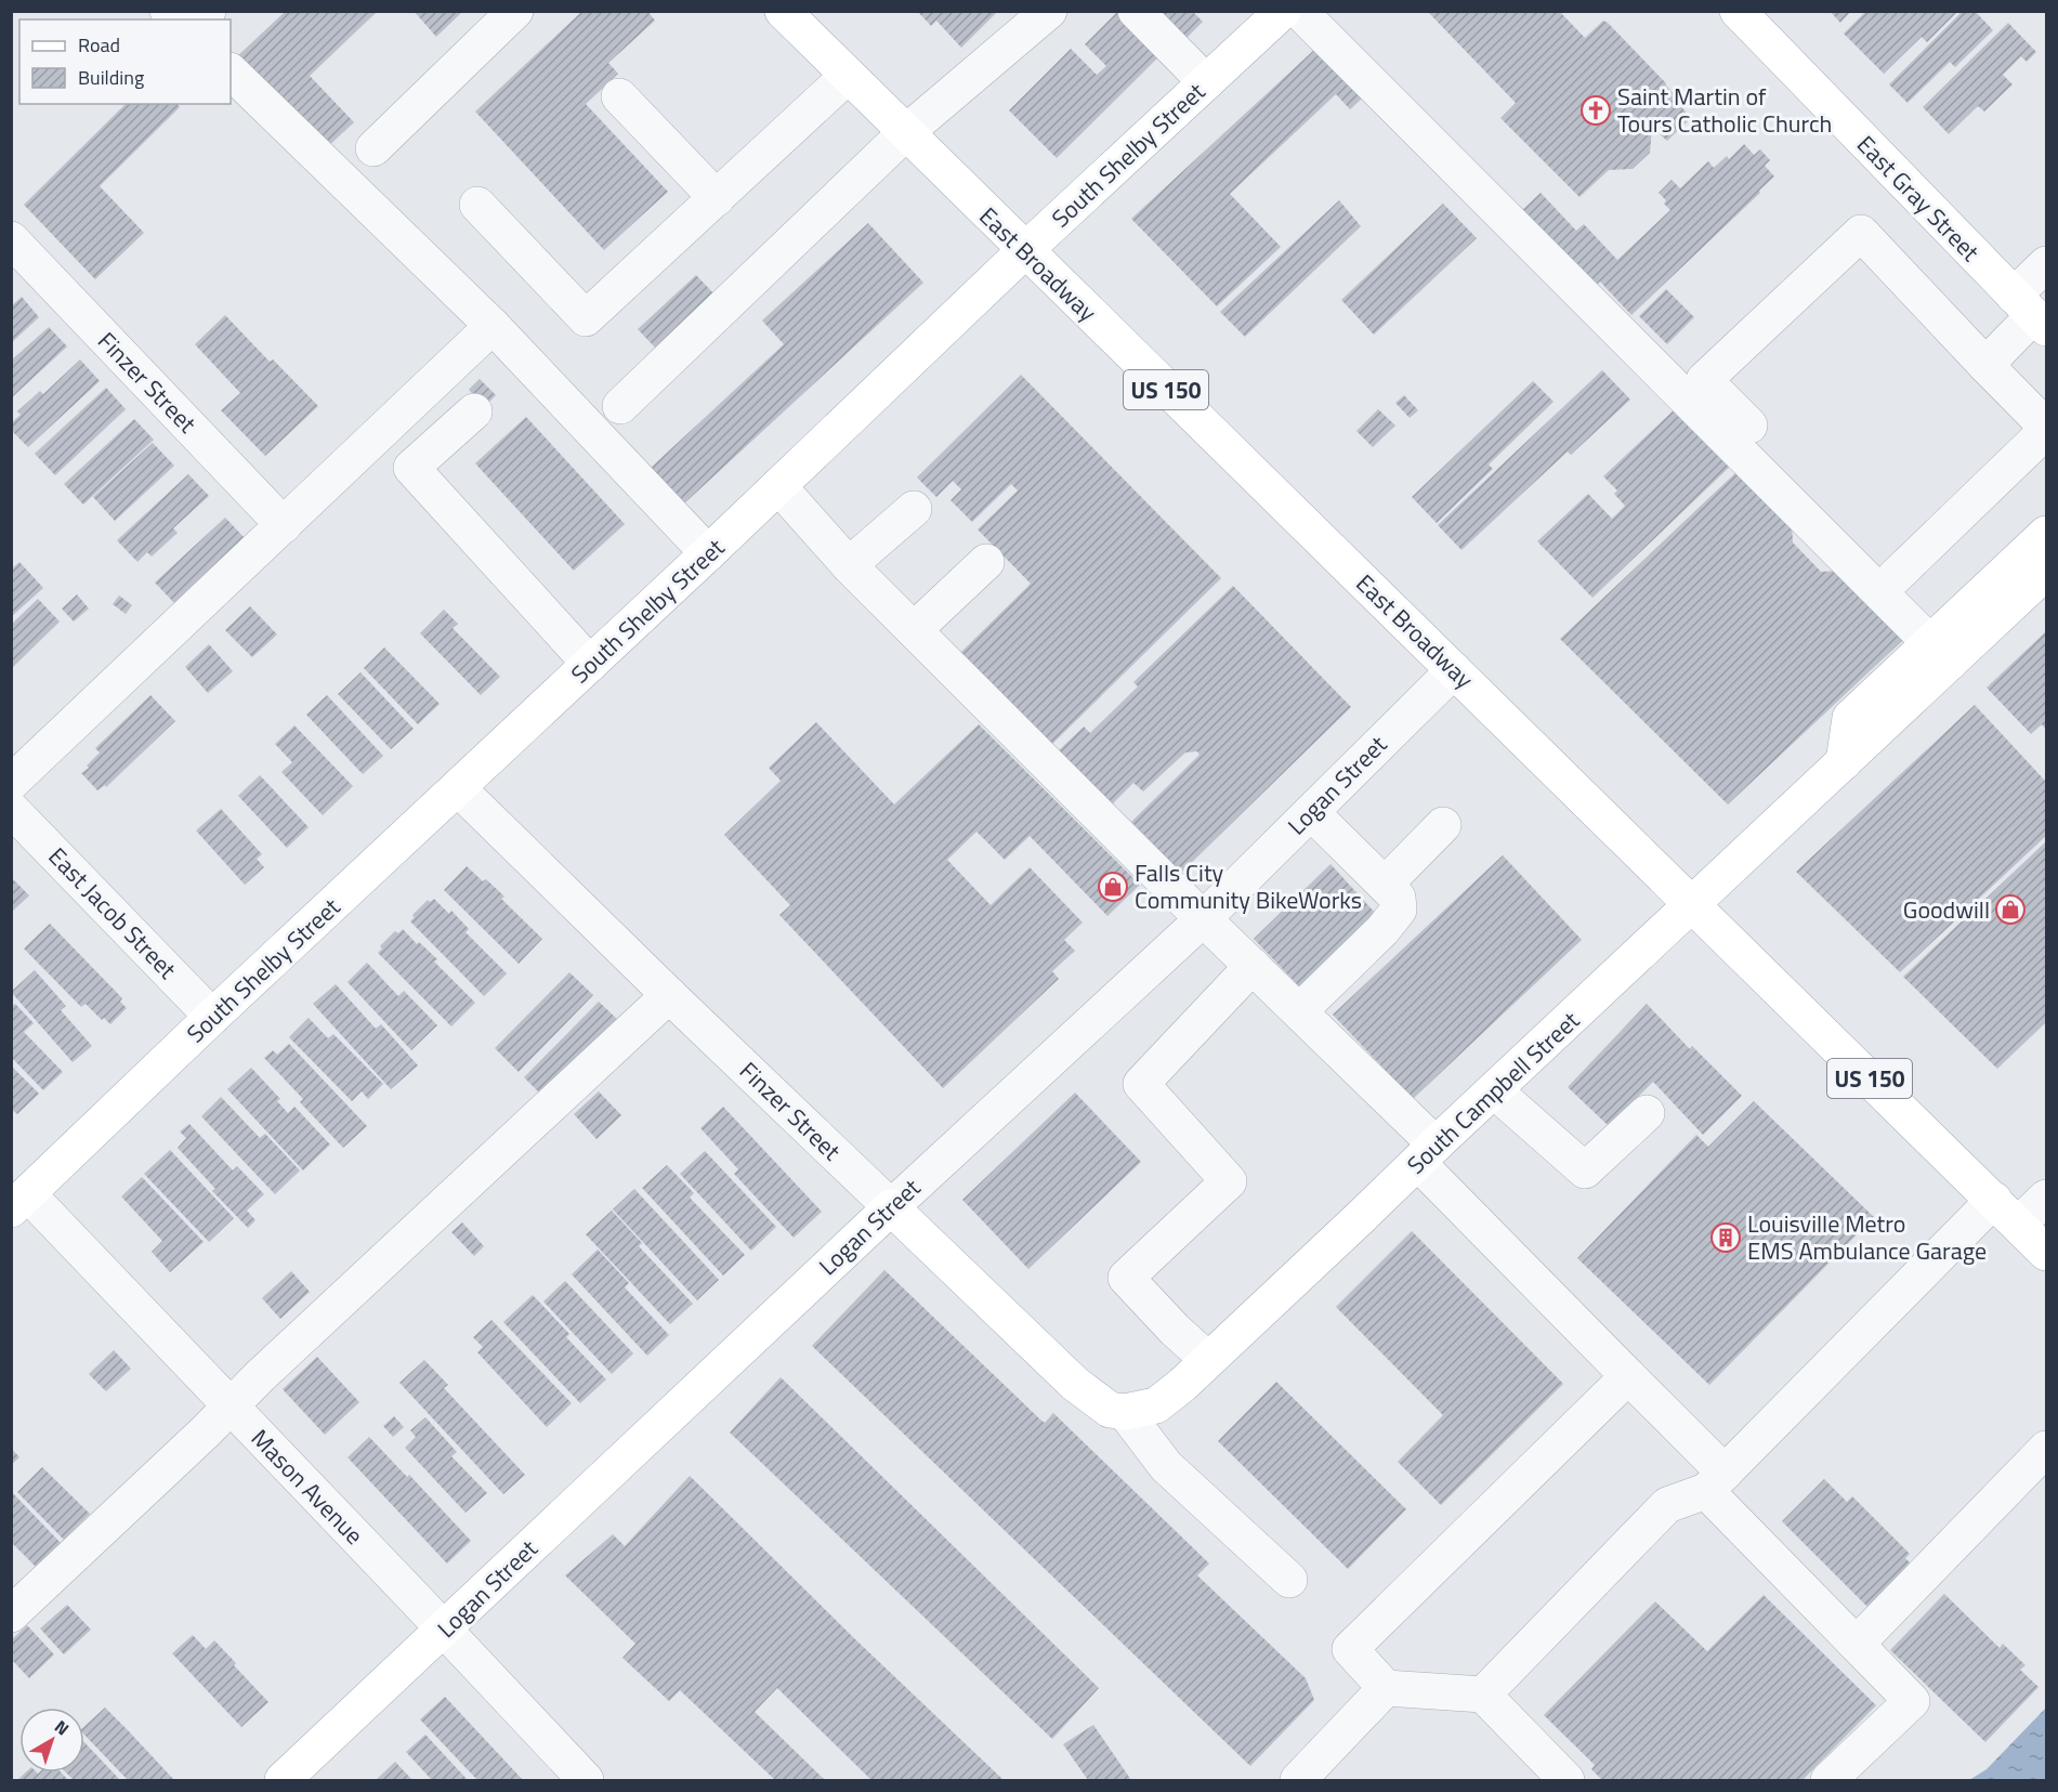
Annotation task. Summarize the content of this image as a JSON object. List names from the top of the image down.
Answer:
{
  "streets": {
    "main road": [
      "South Shelby Street",
      "East Gray Street",
      "East Broadway",
      "Finzer Street",
      "US 150",
      "Logan Street",
      "South Campbell Street"
    ],
    "street": ["East Jacob Street", "Mason Avenue"]
  },
  "crossings": [
    ["South Shelby Street", "East Broadway"],
    ["South Shelby Street", "Finzer Street"],
    ["South Shelby Street", "East Jacob Street"],
    ["South Shelby Street", "Mason Avenue"],
    ["East Broadway", "Logan Street"],
    ["East Broadway", "South Campbell Street"],
    ["Finzer Street", "Logan Street"],
    ["Finzer Street", "South Campbell Street"],
    ["Logan Street", "Mason Avenue"]
  ],
  "places": {
    "church": ["Saint Martin of Tours Catholic Church"],
    "shop": ["Falls City Community BikeWorks", "Goodwill"],
    "building": ["Louisville Metro EMS Ambulance Garage"]
  },
  "legend": ["Road", "Building"],
  "north": "top right"
}
